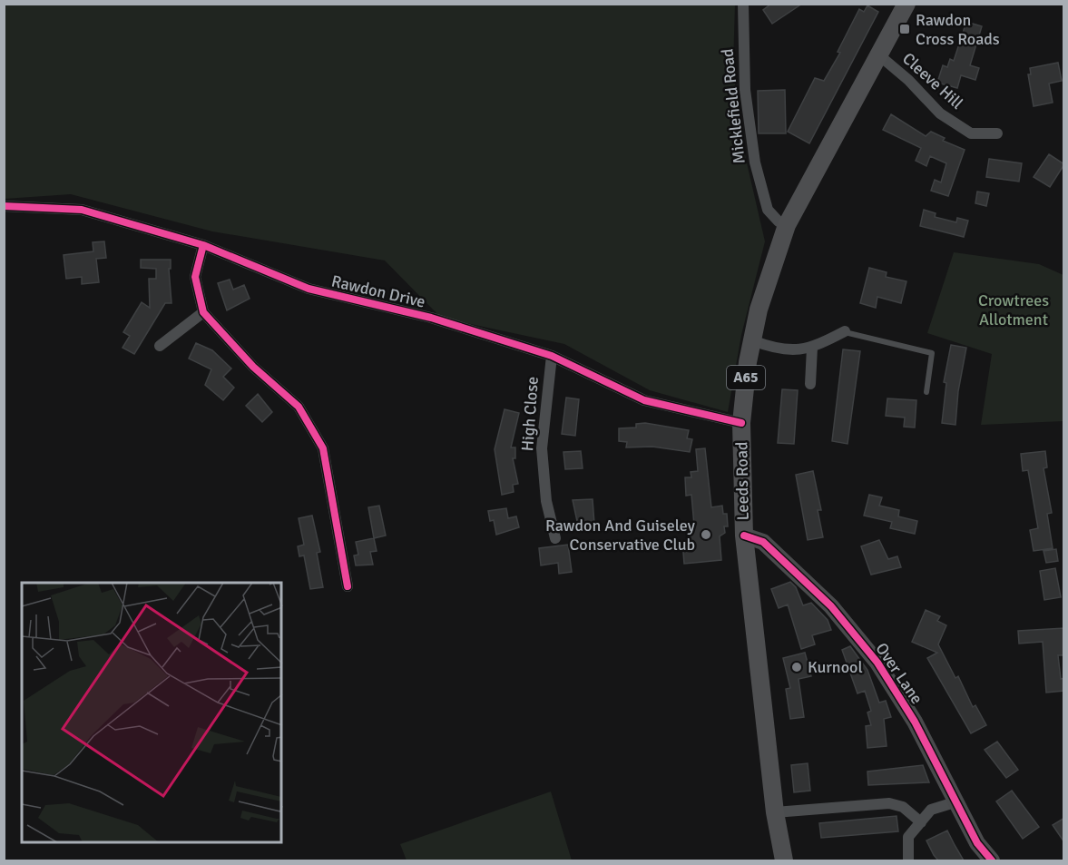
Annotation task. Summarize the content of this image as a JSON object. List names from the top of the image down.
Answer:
{
  "streets": {
    "main road": ["A65", "Leeds Road"],
    "street": [
      "Cleeve Hill",
      "Micklefield Road",
      "Rawdon Drive",
      "High Close",
      "Over Lane"
    ]
  },
  "crossings": [
    ["Cleeve Hill", "Leeds Road"],
    ["Micklefield Road", "Leeds Road"],
    ["Rawdon Drive", "High Close"],
    ["Rawdon Drive", "Leeds Road"],
    ["Leeds Road", "Over Lane"]
  ],
  "parks": ["Crowtrees Allotment"],
  "places": {
    "transit": ["Rawdon Cross Roads"],
    "other": ["Rawdon And Guiseley Conservative Club", "Kurnool"]
  }
}
